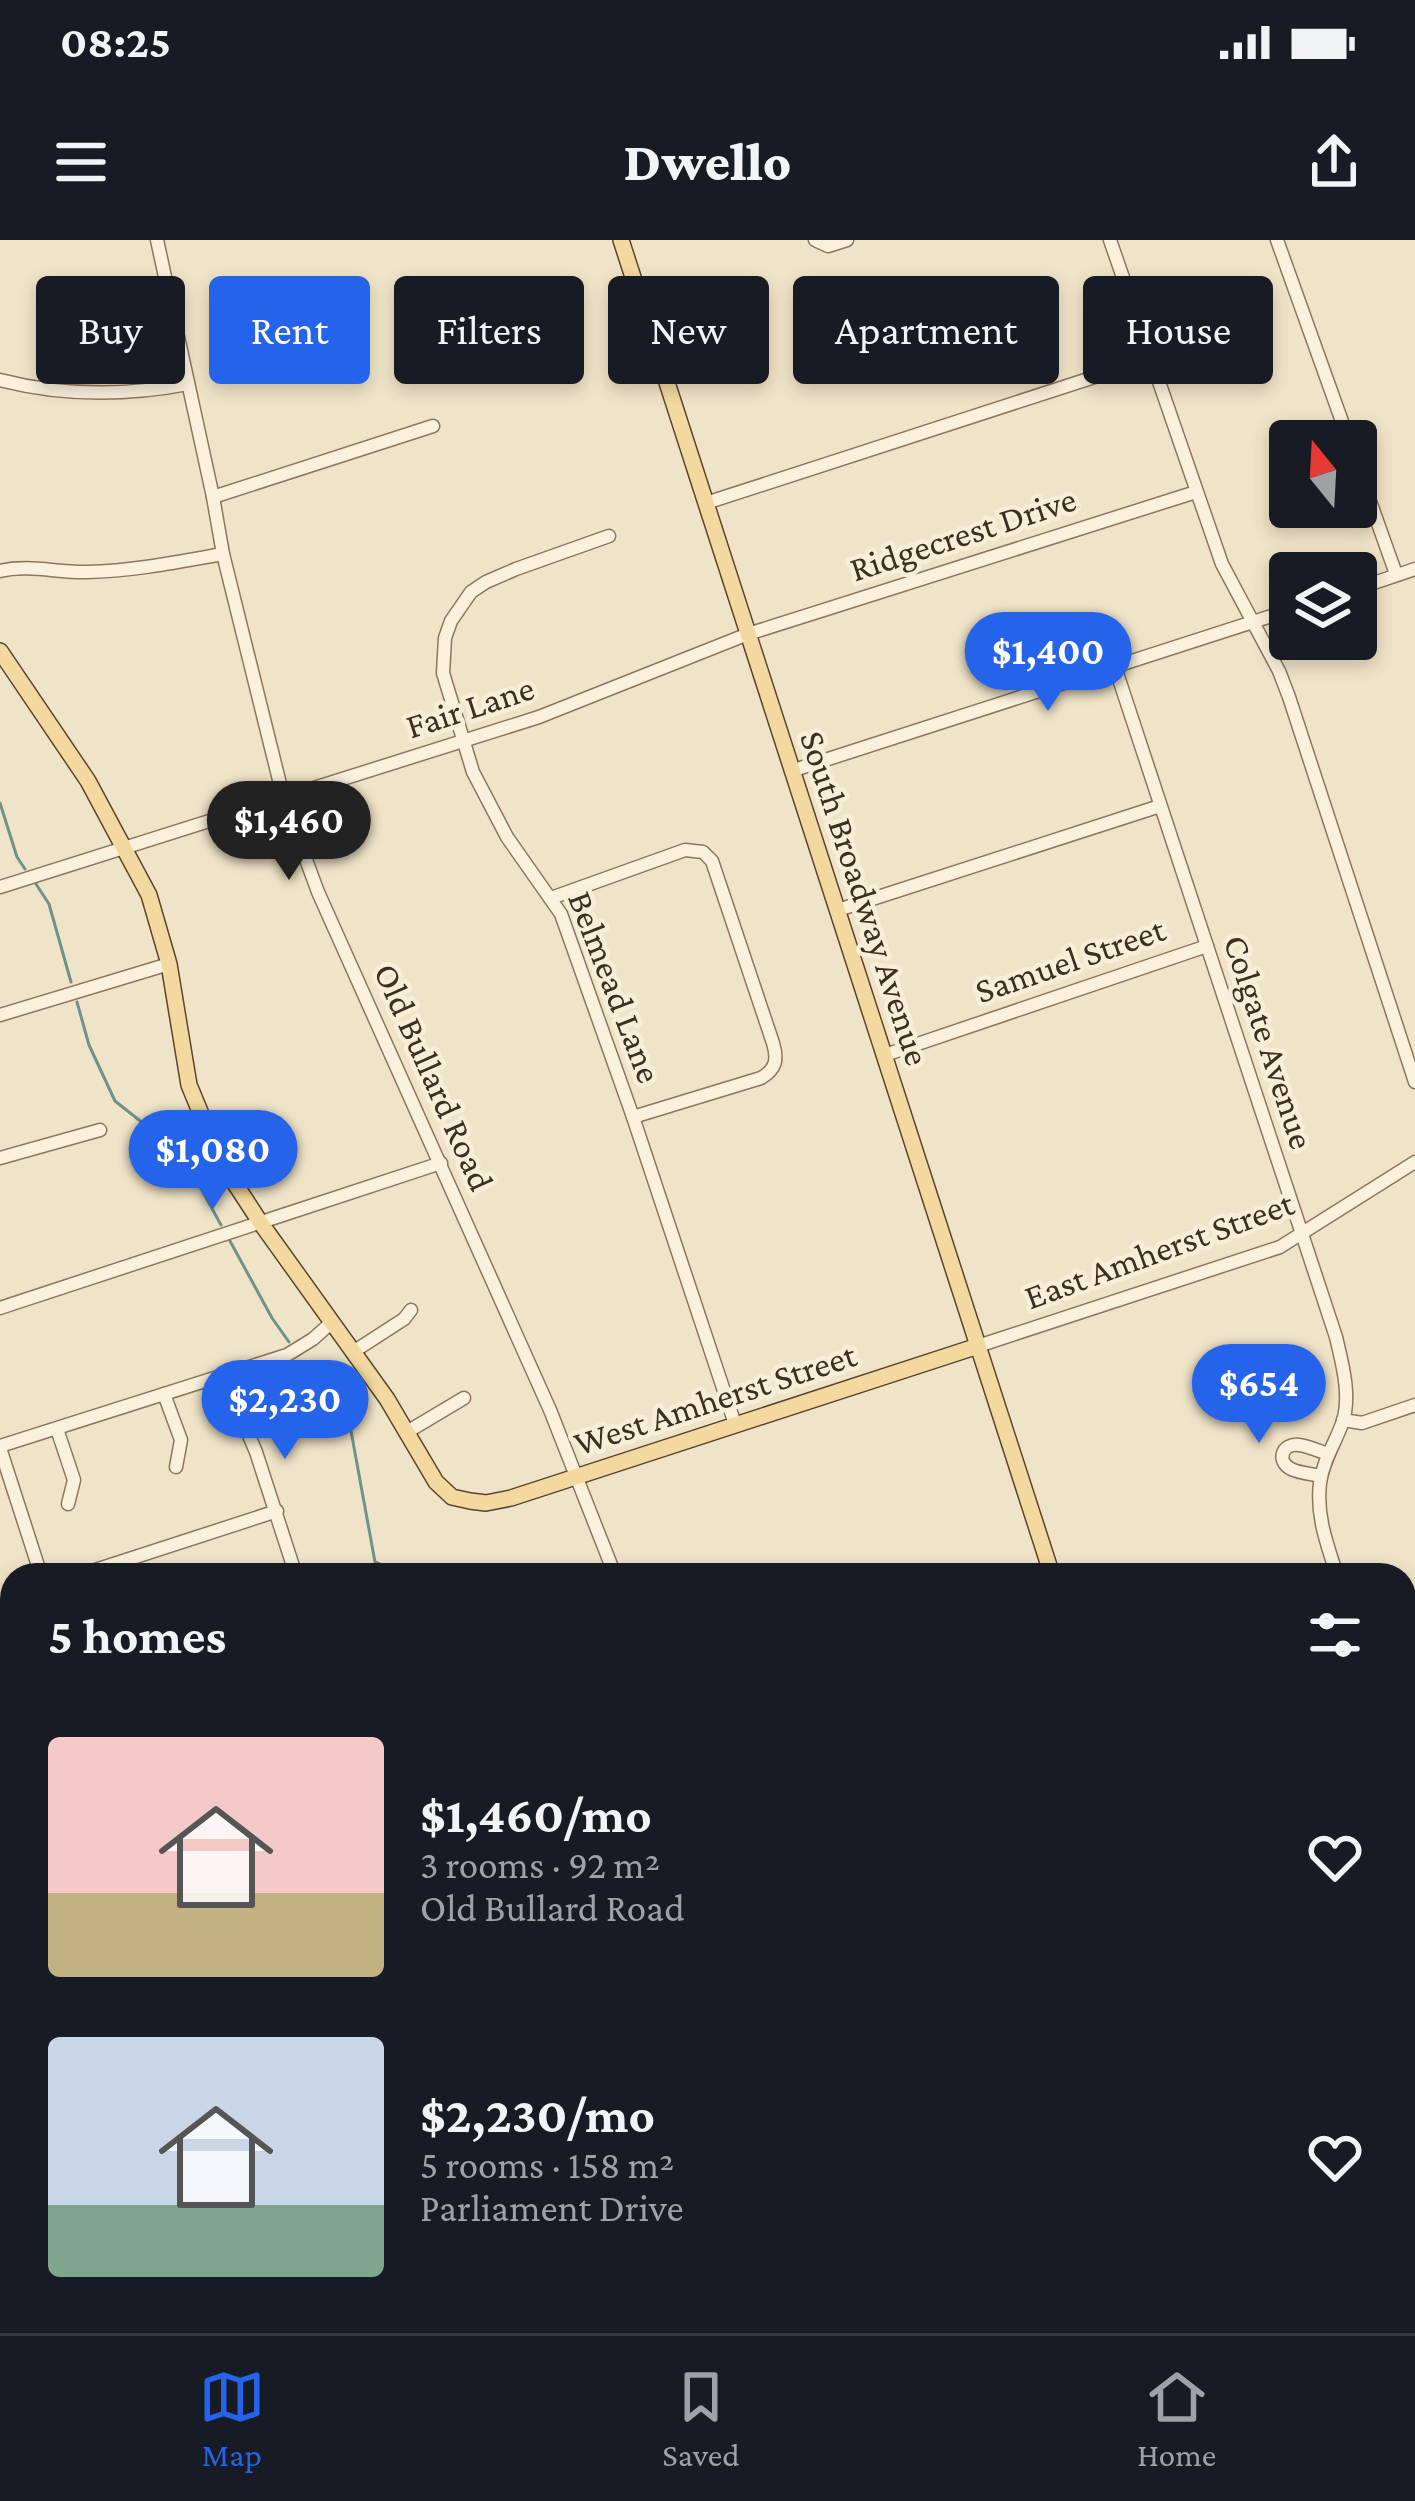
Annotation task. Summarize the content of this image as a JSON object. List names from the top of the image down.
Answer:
{
  "streets": {
    "main road": ["South Broadway Avenue", "West Amherst Street"],
    "street": [
      "Ridgecrest Drive",
      "Fair Lane",
      "Samuel Street",
      "Belmead Lane",
      "Colgate Avenue",
      "Old Bullard Road",
      "East Amherst Street"
    ]
  },
  "crossings": [
    ["Ridgecrest Drive", "Fair Lane"],
    ["Ridgecrest Drive", "South Broadway Avenue"],
    ["Fair Lane", "South Broadway Avenue"],
    ["Fair Lane", "Belmead Lane"],
    ["Fair Lane", "Old Bullard Road"],
    ["South Broadway Avenue", "Samuel Street"],
    ["South Broadway Avenue", "East Amherst Street"],
    ["South Broadway Avenue", "West Amherst Street"],
    ["Samuel Street", "Colgate Avenue"],
    ["Belmead Lane", "West Amherst Street"],
    ["Colgate Avenue", "East Amherst Street"],
    ["Old Bullard Road", "West Amherst Street"],
    ["East Amherst Street", "West Amherst Street"]
  ],
  "north": "top",
  "page": {
    "status": "08:25",
    "header": "Dwello",
    "chip": [
      "Buy",
      "Rent",
      "Filters",
      "New",
      "Apartment",
      "House"
    ],
    "price": [
      "$1,400",
      "$1,460",
      "$1,080",
      "$654",
      "$2,230"
    ],
    "heading": "5 homes",
    "list": [
      {
        "name": "$1,460/mo",
        "note": "3 rooms · 92 m² · Old Bullard Road"
      },
      {
        "name": "$2,230/mo",
        "note": "5 rooms · 158 m² · Parliament Drive"
      }
    ],
    "tabs": ["Map", "Saved", "Home"]
  }
}
